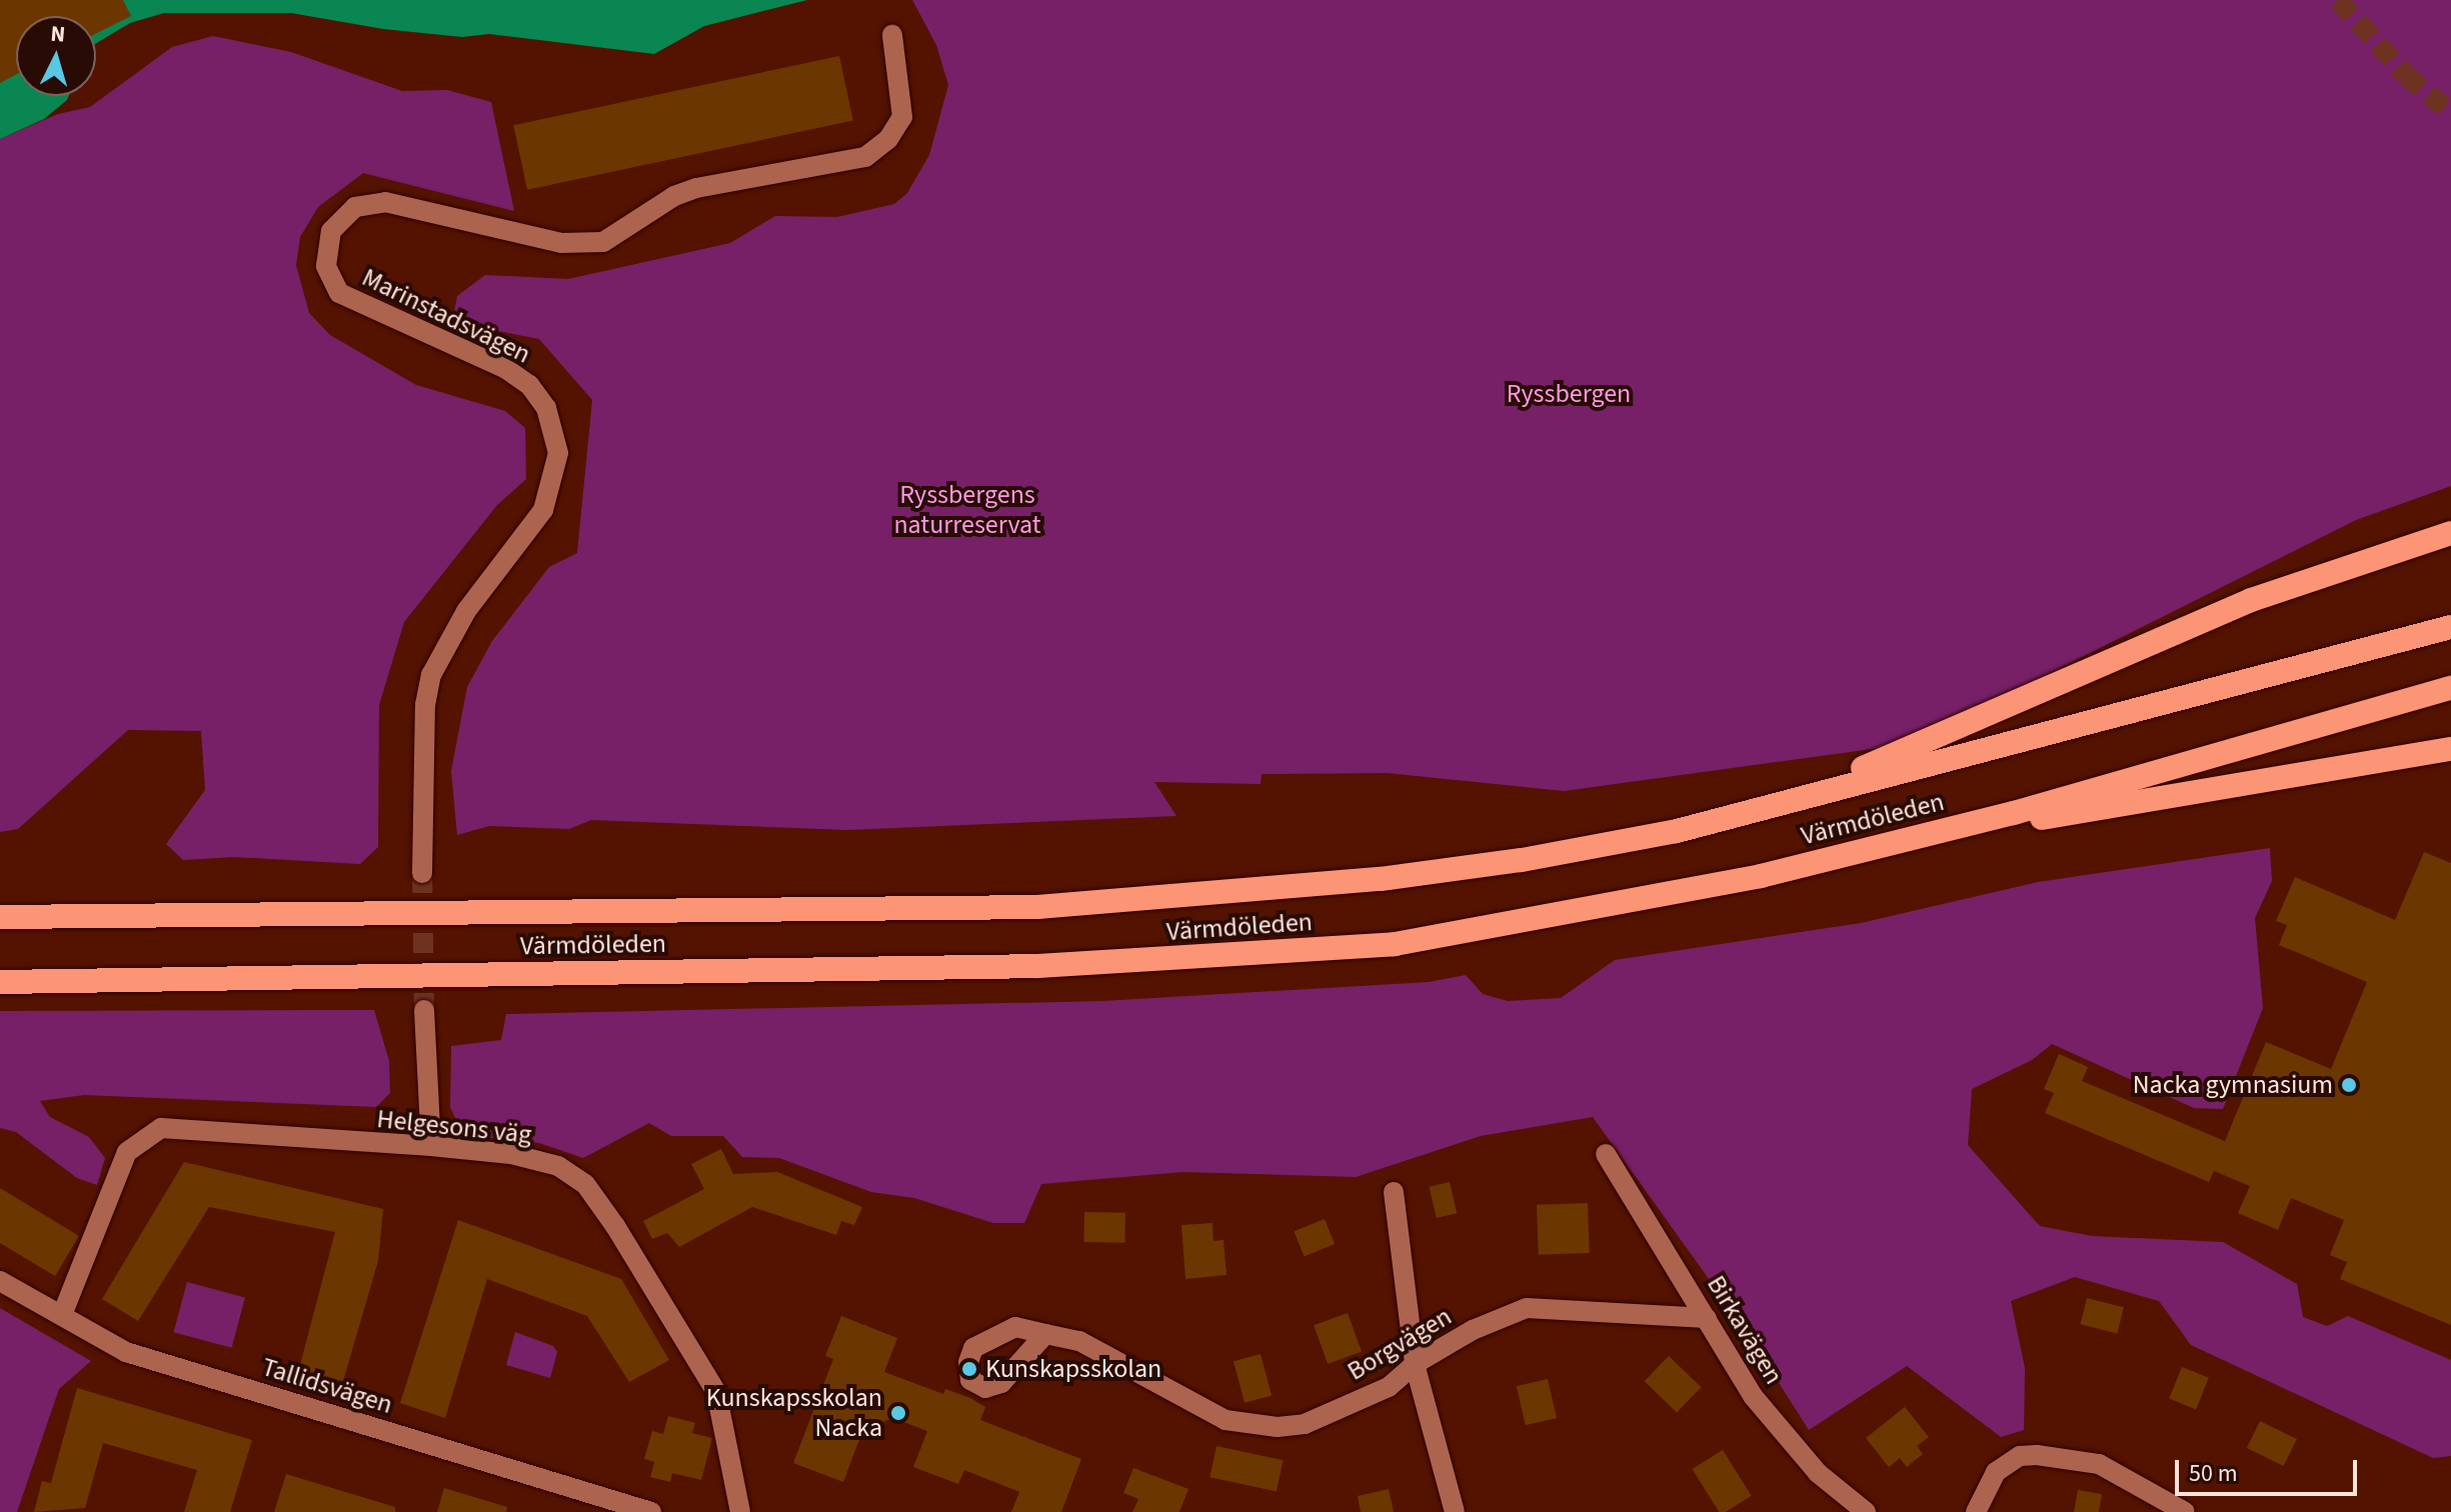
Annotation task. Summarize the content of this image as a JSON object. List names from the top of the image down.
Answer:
{
  "streets": {
    "highway": ["Värmdöleden"],
    "street": [
      "Marinstadsvägen",
      "Helgesons väg",
      "Birkavägen",
      "Borgvägen",
      "Tallidsvägen"
    ]
  },
  "crossings": [
    ["Helgesons väg", "Tallidsvägen"],
    ["Birkavägen", "Borgvägen"]
  ],
  "parks": ["Ryssbergen", "Ryssbergens naturreservat"],
  "places": ["Nacka gymnasium", "Kunskapsskolan", "Kunskapsskolan Nacka"],
  "scale_bar": "50 m",
  "north": "top"
}
